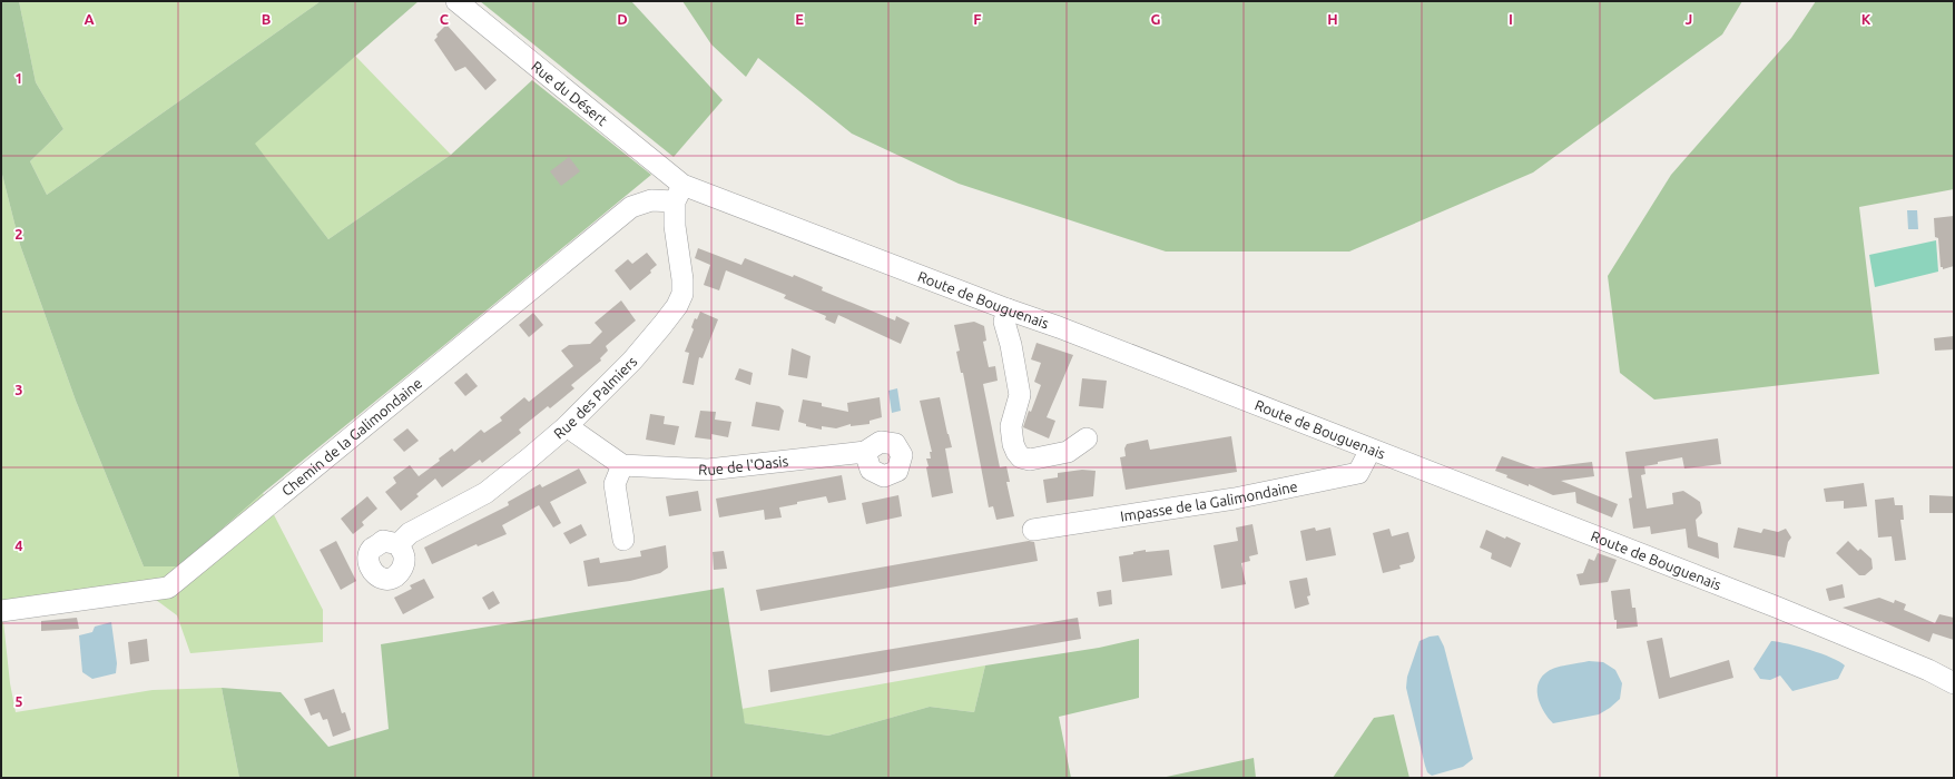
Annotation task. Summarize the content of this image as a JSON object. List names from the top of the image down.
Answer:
{
  "streets": {
    "street": [
      "Rue du Désert",
      "Route de Bouguenais",
      "Rue des Palmiers",
      "Chemin de la Galimondaine",
      "Rue de l'Oasis",
      "Impasse de la Galimondaine"
    ]
  },
  "crossings": [
    ["Rue du Désert", "Route de Bouguenais"],
    ["Rue du Désert", "Rue des Palmiers"],
    ["Rue du Désert", "Chemin de la Galimondaine"],
    ["Route de Bouguenais", "Rue des Palmiers"],
    ["Route de Bouguenais", "Chemin de la Galimondaine"],
    ["Route de Bouguenais", "Impasse de la Galimondaine"],
    ["Rue des Palmiers", "Chemin de la Galimondaine"]
  ],
  "grid": {
    "columns": [
      "A",
      "B",
      "C",
      "D",
      "E",
      "F",
      "G",
      "H",
      "I",
      "J",
      "K"
    ],
    "rows": [
      "1",
      "2",
      "3",
      "4",
      "5"
    ]
  }
}
